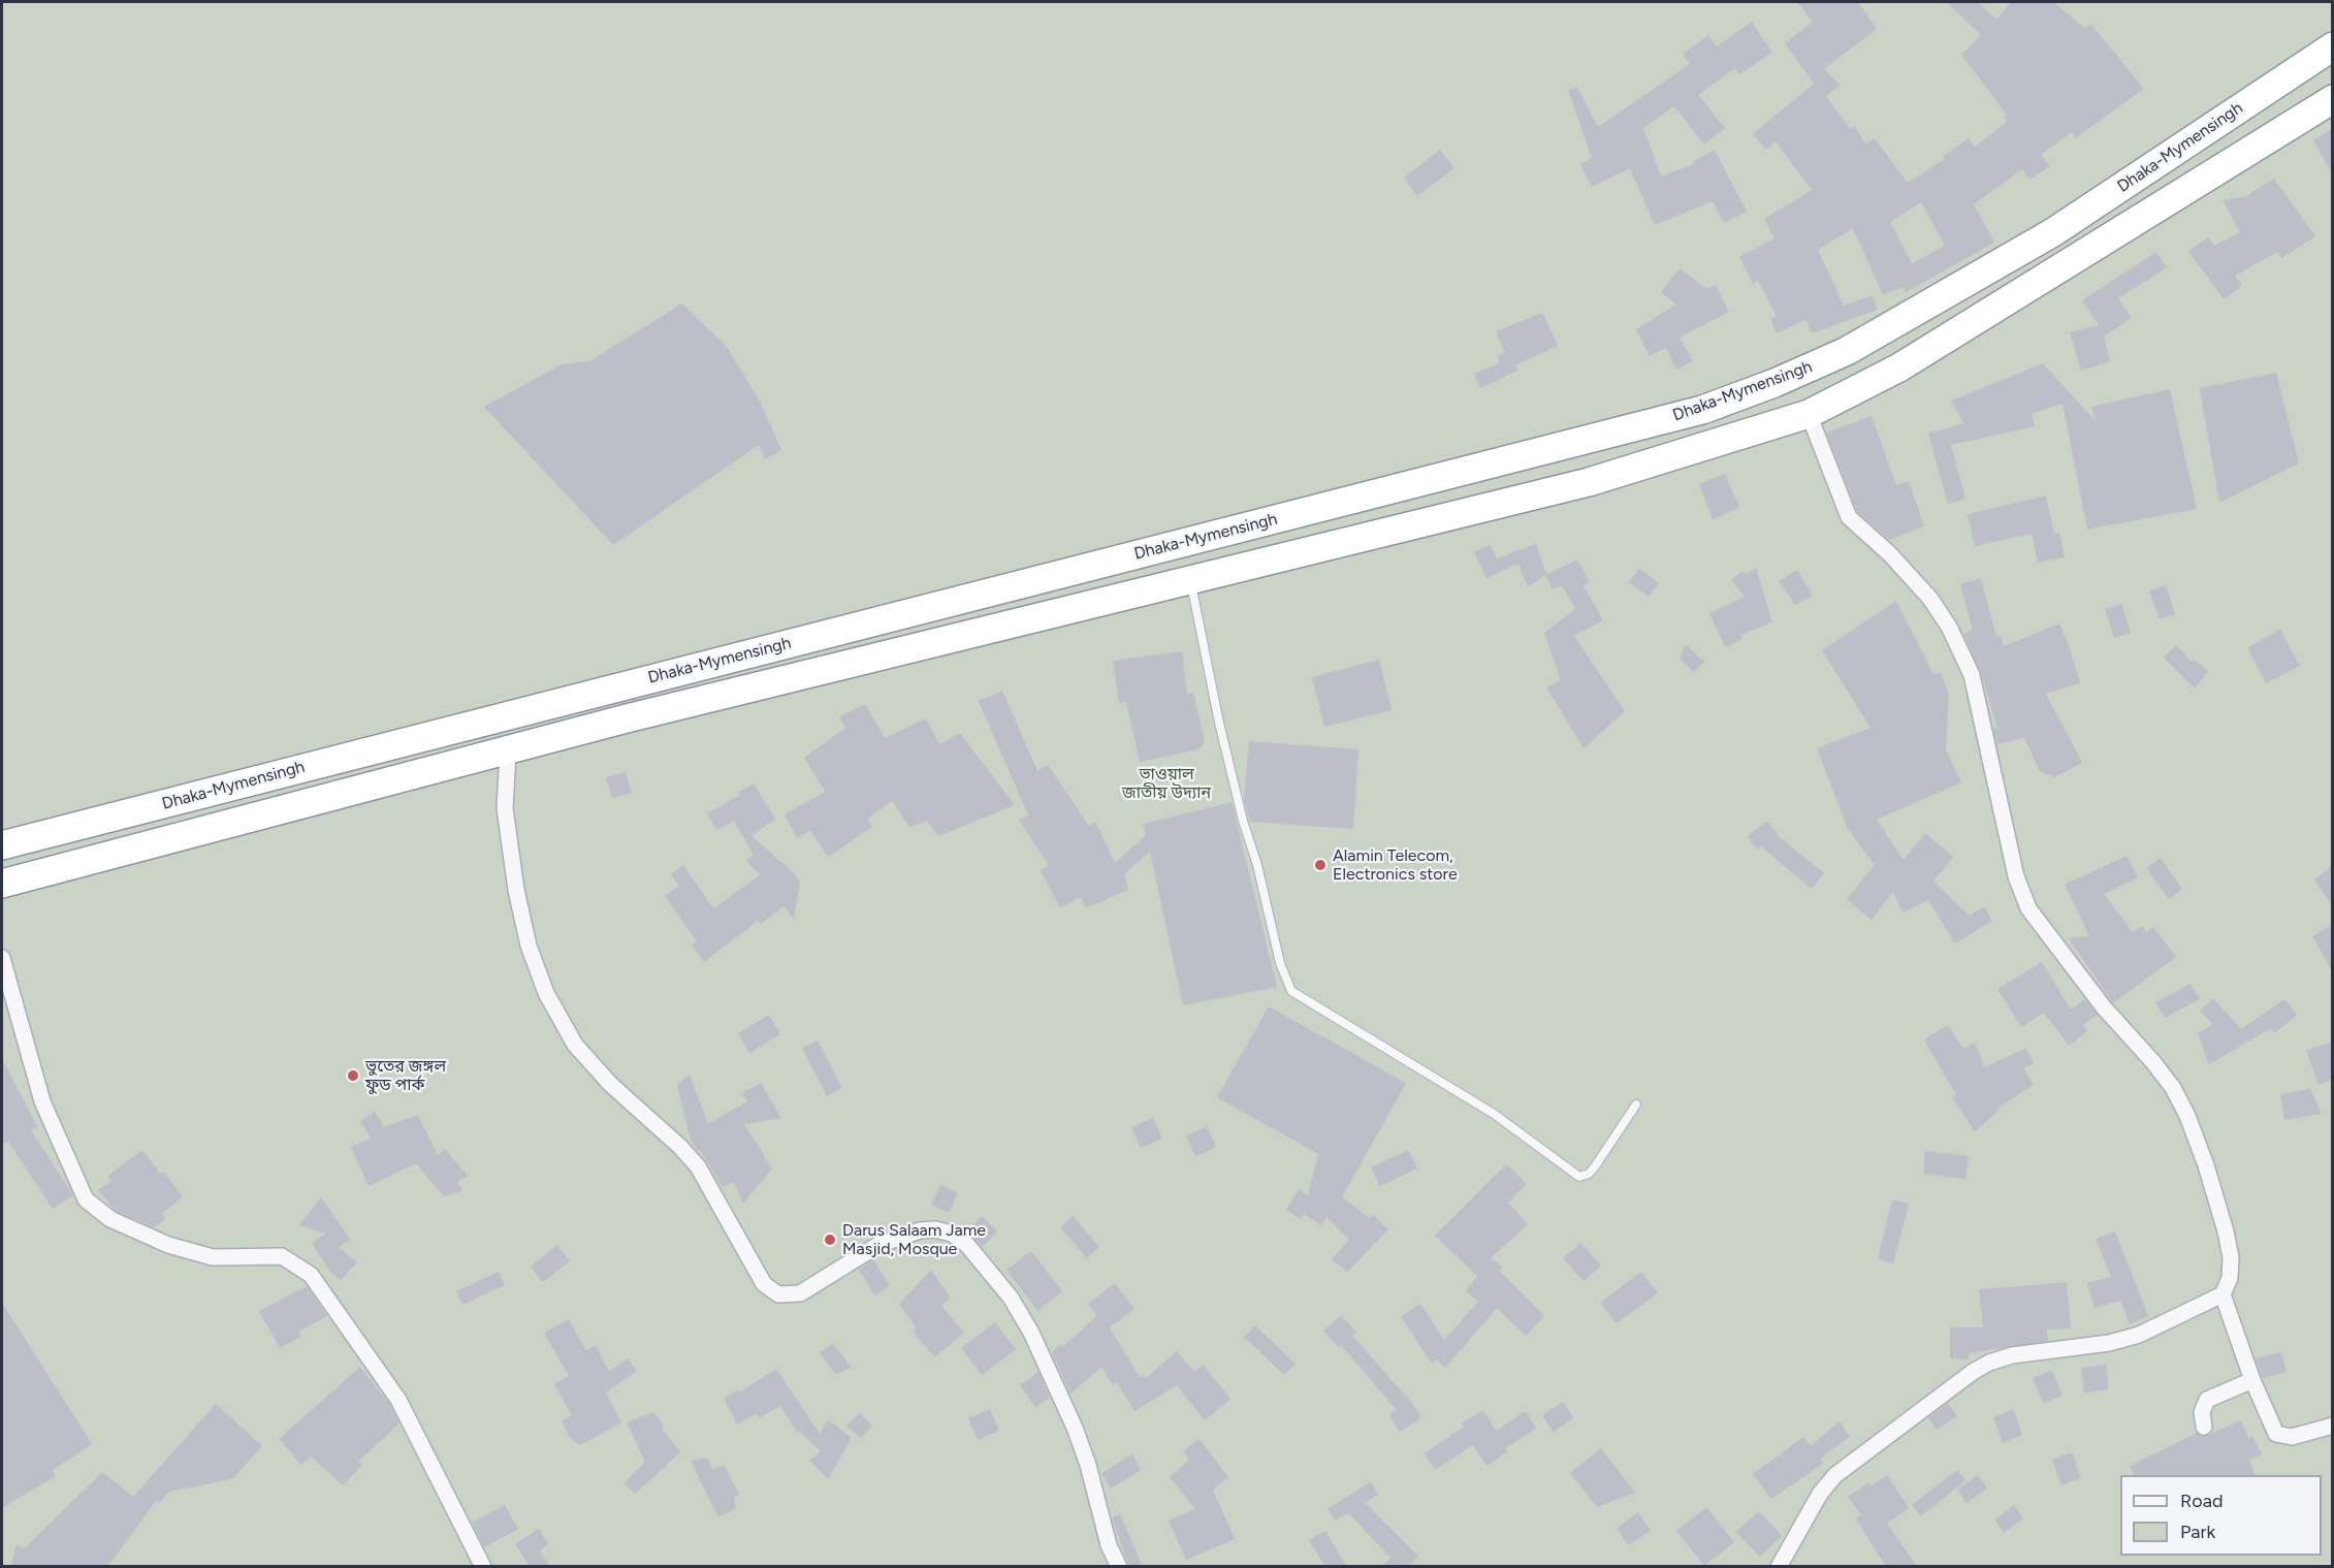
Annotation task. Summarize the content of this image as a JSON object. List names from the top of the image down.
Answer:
{
  "streets": {
    "highway": ["Dhaka-Mymensingh"]
  },
  "parks": ["ভাওয়াল জাতীয় উদ্যান"],
  "places": ["Alamin Telecom, Electronics store", "ভুতের জঙ্গল ফুড পার্ক", "Darus Salaam Jame Masjid, Mosque"],
  "legend": ["Road", "Park"]
}
